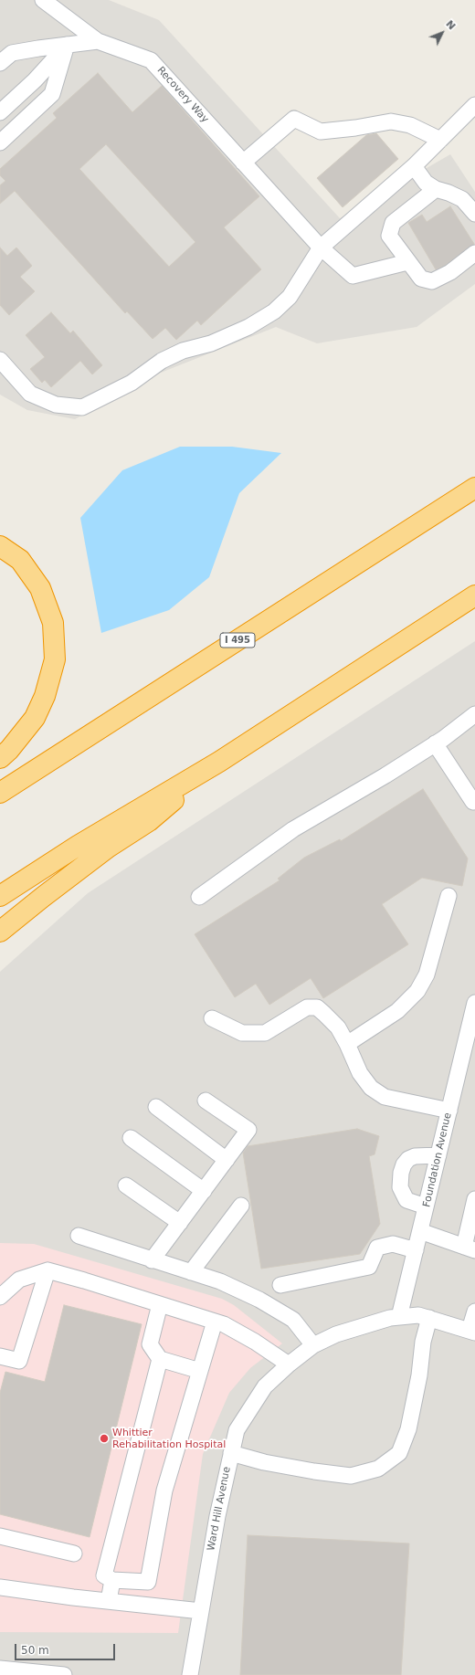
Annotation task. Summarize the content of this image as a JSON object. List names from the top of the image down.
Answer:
{
  "streets": {
    "highway": ["I 495"],
    "street": ["Recovery Way", "Foundation Avenue", "Ward Hill Avenue"]
  },
  "crossings": [
    ["Foundation Avenue", "Ward Hill Avenue"]
  ],
  "places": ["Whittier Rehabilitation Hospital"],
  "scale_bar": "50 m",
  "north": "top right"
}
